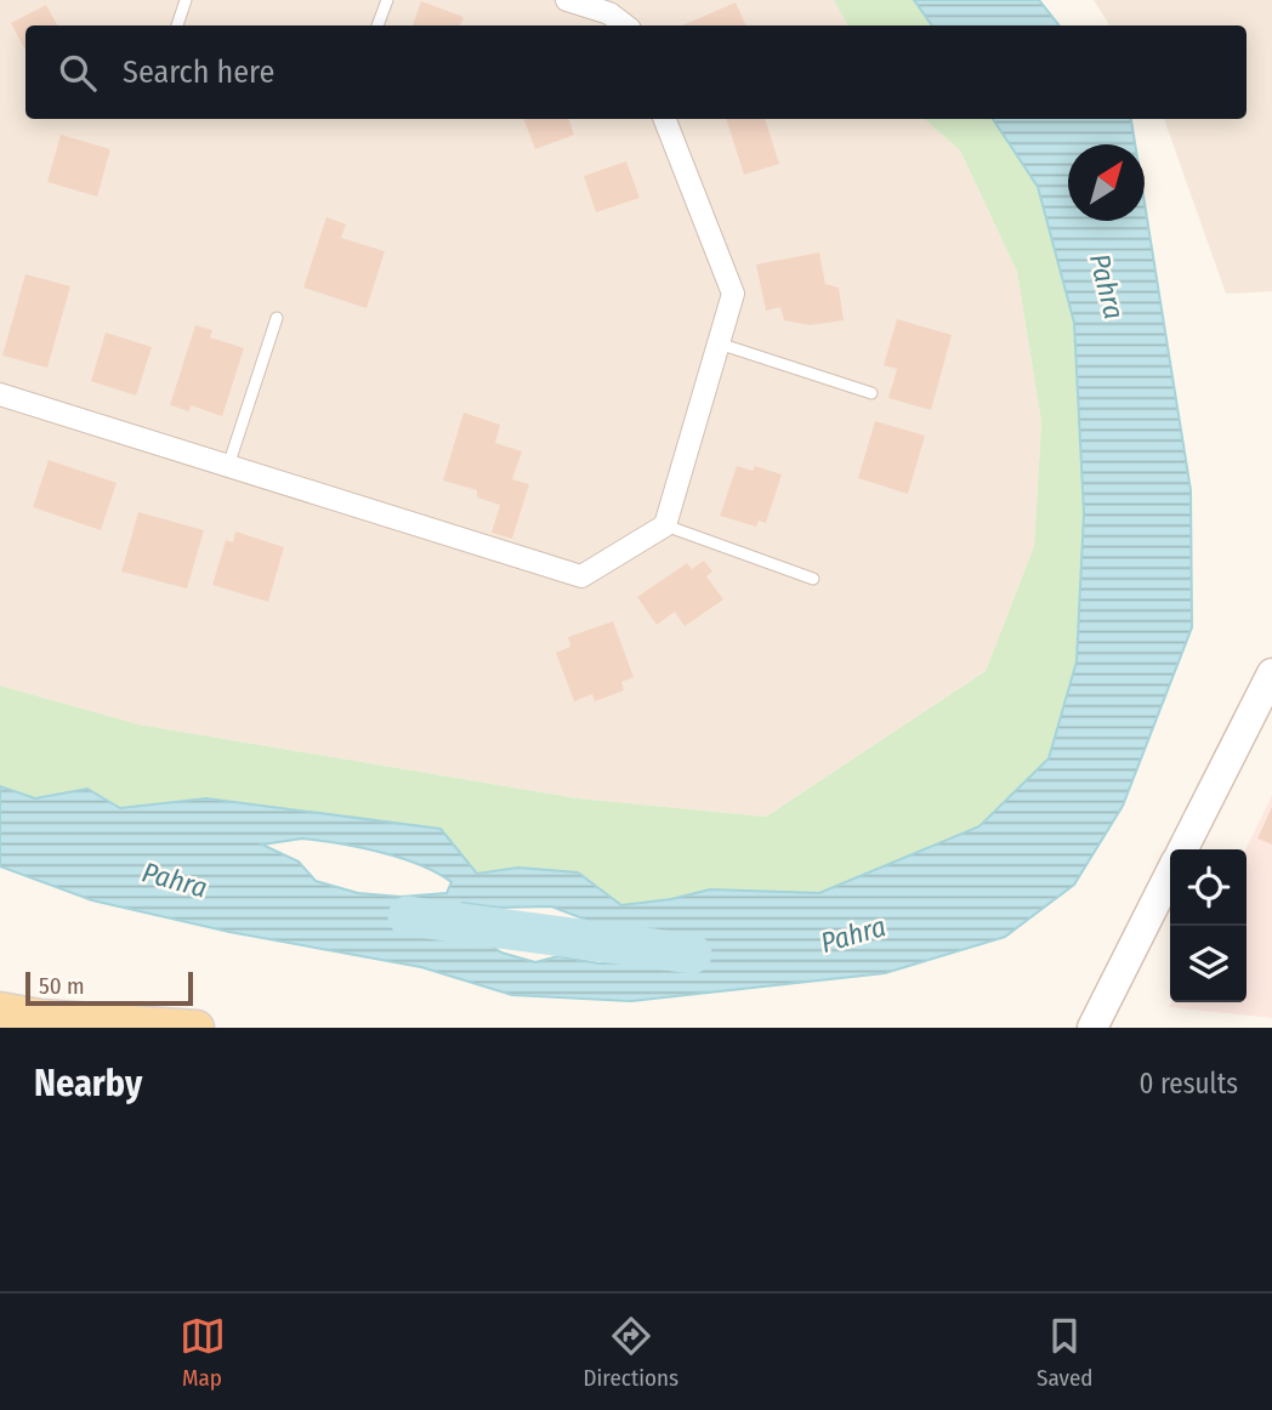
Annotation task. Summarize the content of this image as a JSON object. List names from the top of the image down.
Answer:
{
  "water": ["Pahra"],
  "scale_bar": "50 m",
  "north": "top right",
  "page": {
    "search": "Search here",
    "scale": "50 m",
    "heading": ["Nearby", "0 results"],
    "nav": ["Map", "Directions", "Saved"]
  }
}
